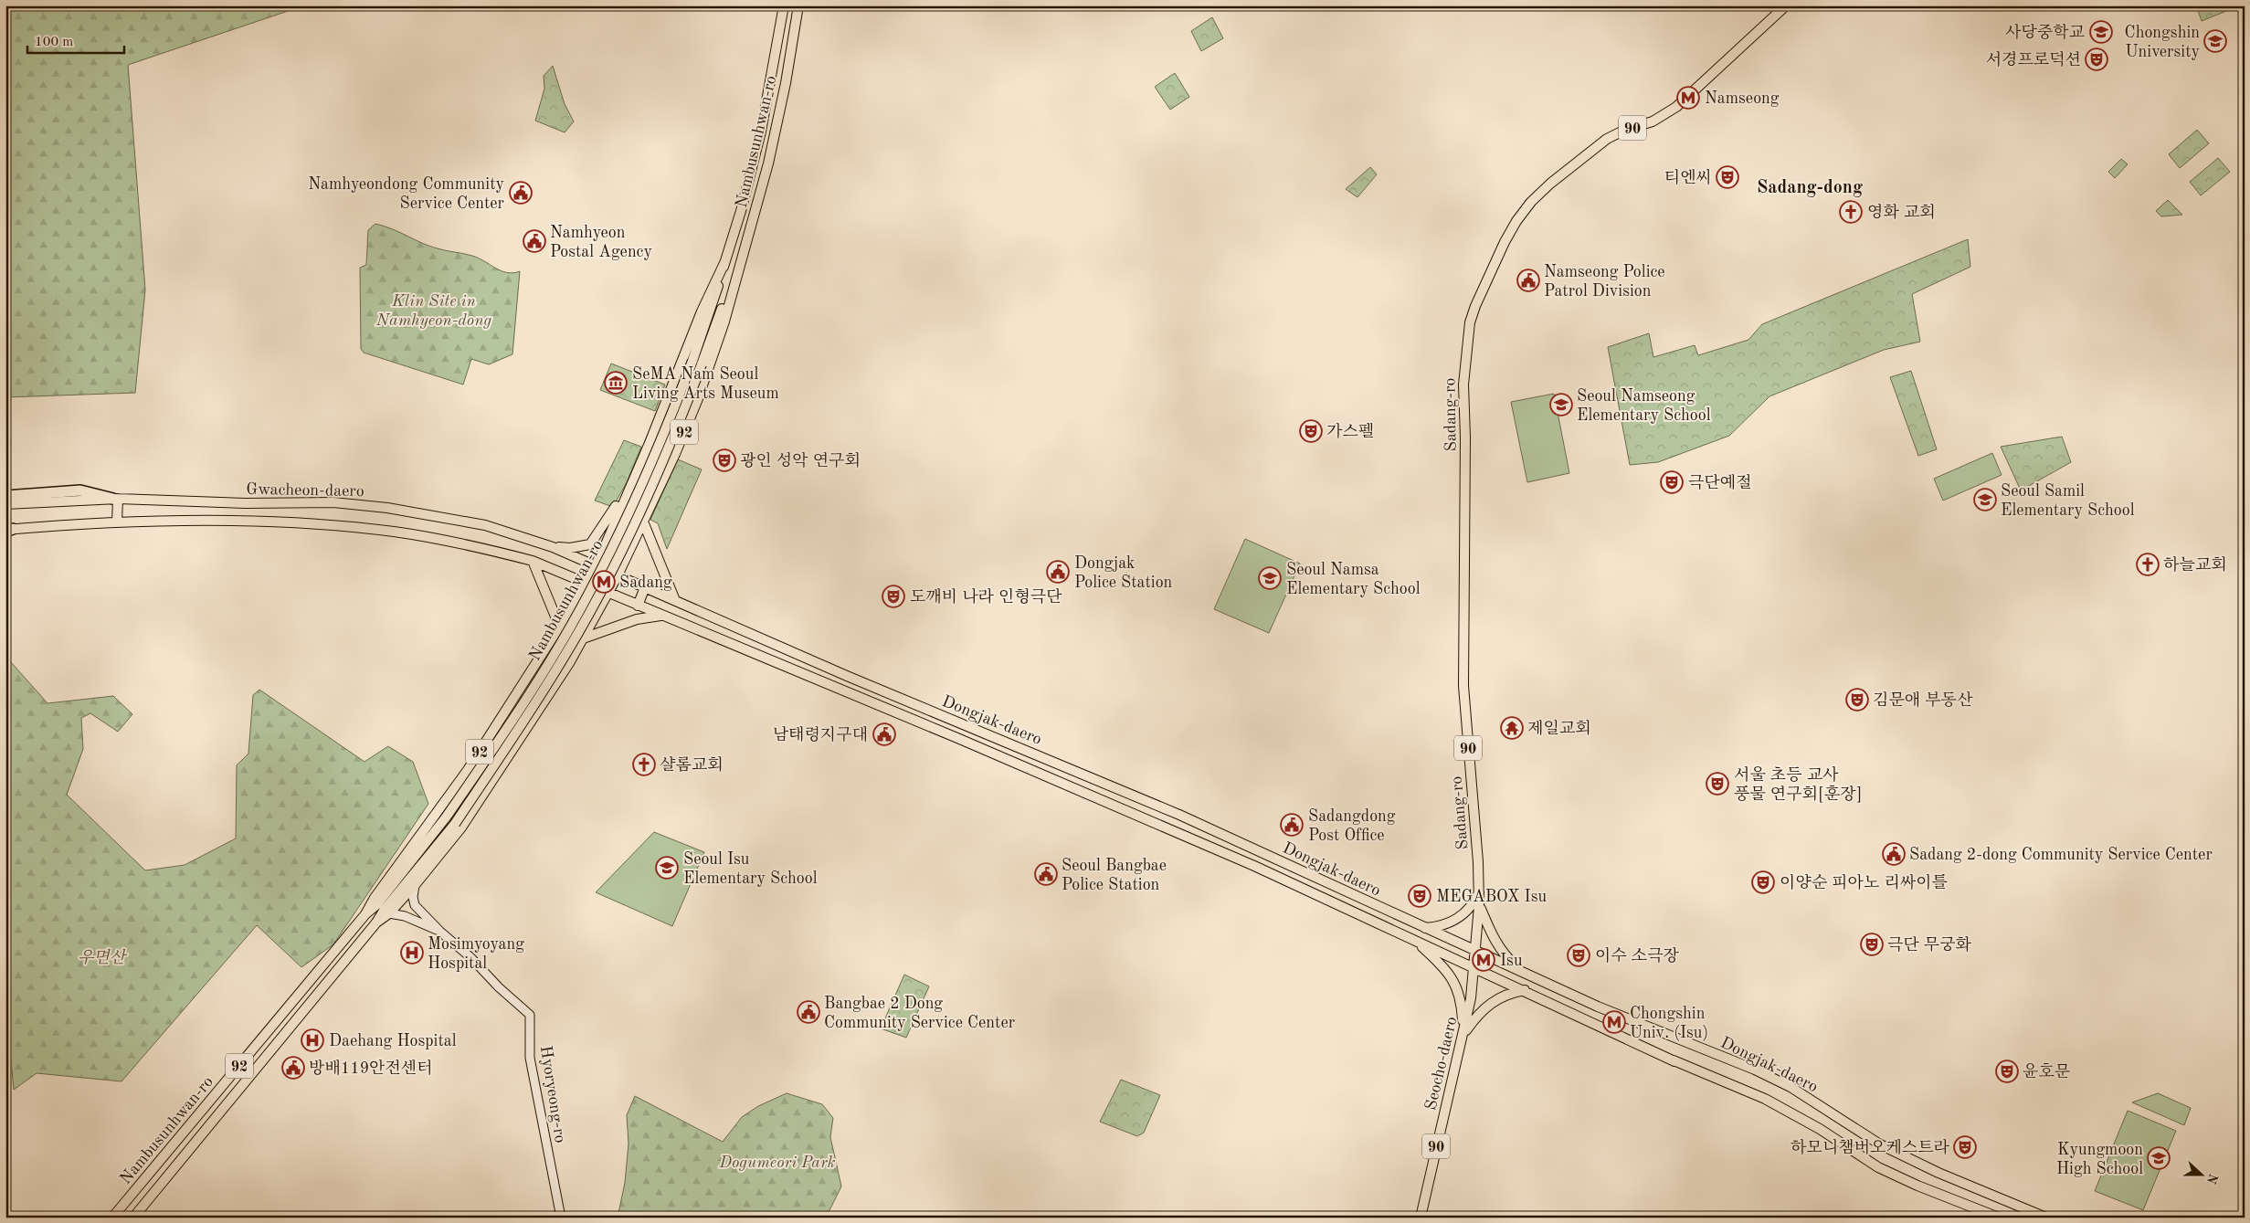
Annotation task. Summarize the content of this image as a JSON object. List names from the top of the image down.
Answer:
{
  "streets": {
    "main road": [
      "90",
      "Nambusunhwan-ro",
      "Sadang-ro",
      "92",
      "Gwacheon-daero",
      "Dongjak-daero",
      "Seocho-daero",
      "Hyoryeong-ro"
    ]
  },
  "crossings": [
    ["Nambusunhwan-ro", "Gwacheon-daero"],
    ["Nambusunhwan-ro", "Dongjak-daero"],
    ["Nambusunhwan-ro", "Hyoryeong-ro"],
    ["Sadang-ro", "Dongjak-daero"],
    ["Sadang-ro", "Seocho-daero"],
    ["Gwacheon-daero", "Dongjak-daero"],
    ["Dongjak-daero", "Seocho-daero"]
  ],
  "districts": ["Sadang-dong"],
  "parks": ["Klin Site in Namhyeon-dong", "우면산", "Dogumeori Park"],
  "places": {
    "school or university": [
      "사당중학교",
      "Chongshin University",
      "Seoul Namseong Elementary School",
      "Seoul Samil Elementary School",
      "Seoul Namsa Elementary School",
      "Seoul Isu Elementary School",
      "Kyungmoon High School"
    ],
    "theatre": [
      "서경프로덕션",
      "티엔씨",
      "가스펠",
      "광인 성악 연구회",
      "극단예절",
      "도깨비 나라 인형극단",
      "김문애 부동산",
      "서울 초등 교사 풍물 연구회[훈장]",
      "이양순 피아노 리싸이틀",
      "MEGABOX Isu",
      "극단 무궁화",
      "이수 소극장",
      "윤호문",
      "하모니챔버오케스트라"
    ],
    "metro station": [
      "Namseong",
      "Sadang",
      "Isu",
      "Chongshin Univ. (Isu)"
    ],
    "public building": [
      "Namhyeondong Community Service Center",
      "Namhyeon Postal Agency",
      "Namseong Police Patrol Division",
      "Dongjak Police Station",
      "남태령지구대",
      "Sadangdong Post Office",
      "Sadang 2-dong Community Service Center",
      "Seoul Bangbae Police Station",
      "Bangbae 2 Dong Community Service Center",
      "방배119안전센터"
    ],
    "church": ["영화 교회", "하늘교회", "샬롬교회"],
    "museum": ["SeMA Nam Seoul Living Arts Museum"],
    "temple": ["제일교회"],
    "hospital": ["Mosimyoyang Hospital", "Daehang Hospital"]
  },
  "scale_bar": "100 m",
  "north": "right"
}
